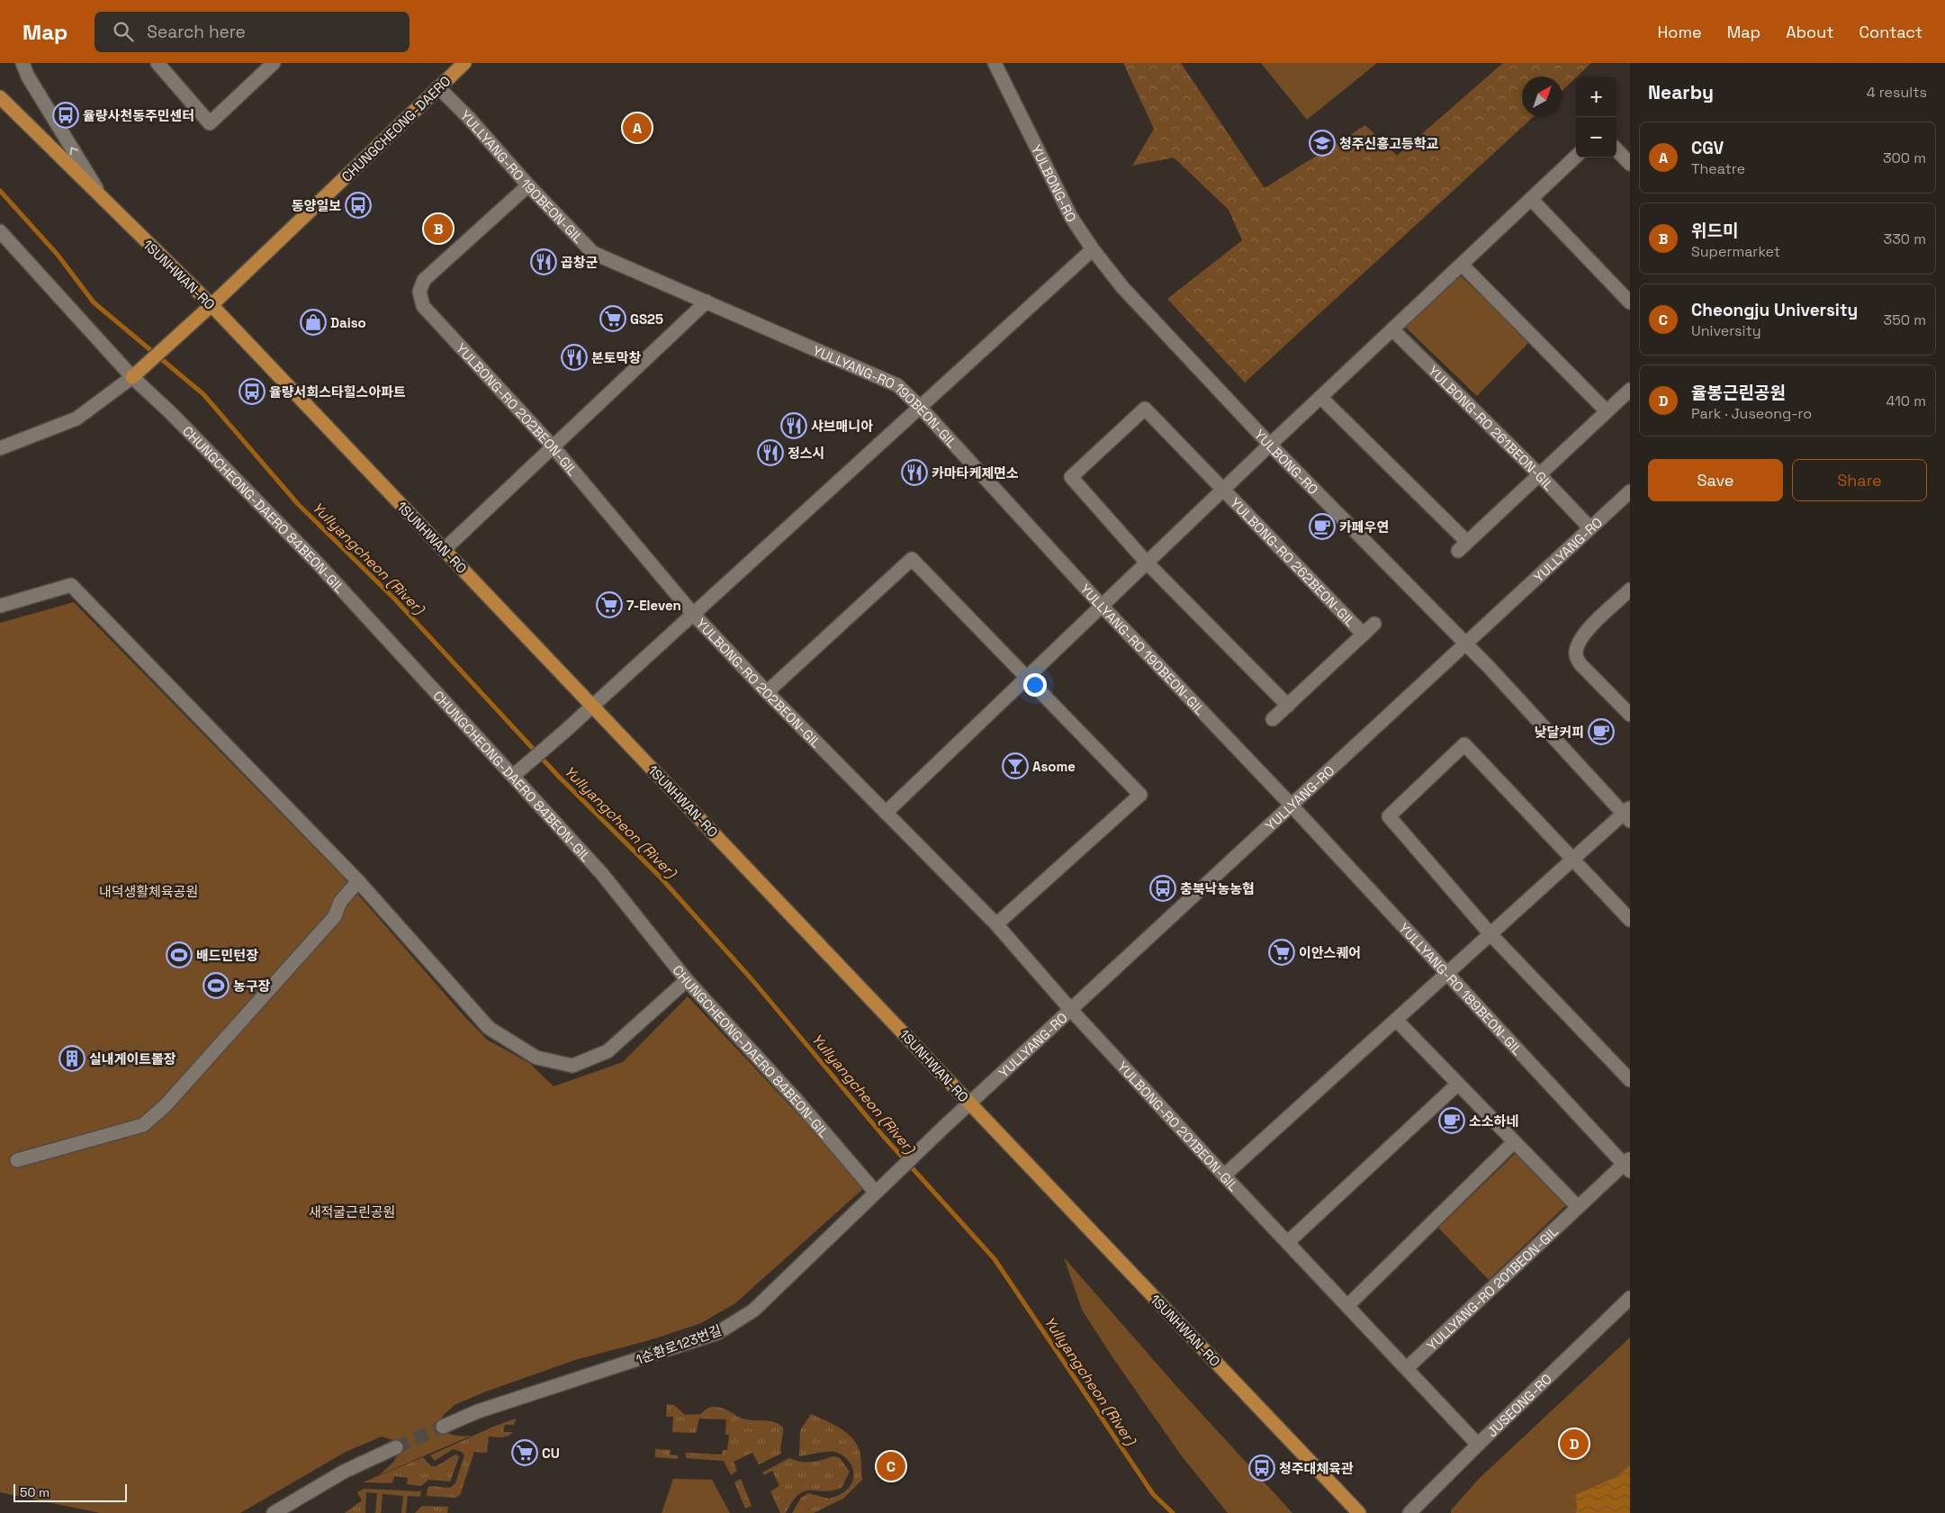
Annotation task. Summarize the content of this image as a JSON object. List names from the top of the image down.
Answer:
{
  "streets": {
    "main road": ["CHUNGCHEONG-DAERO", "1SUNHWAN-RO"],
    "street": [
      "YULLYANG-RO 190BEON-GIL",
      "YULBONG-RO",
      "YULBONG-RO 202BEON-GIL",
      "YULBONG-RO 261BEON-GIL",
      "CHUNGCHEONG-DAERO 84BEON-GIL",
      "YULLYANG-RO",
      "YULBONG-RO 262BEON-GIL",
      "YULLYANG-RO 189BEON-GIL",
      "YULBONG-RO 201BEON-GIL",
      "YULLYANG-RO 201BEON-GIL",
      "1순환로123번길",
      "JUSEONG-RO"
    ]
  },
  "crossings": [
    ["CHUNGCHEONG-DAERO", "YULLYANG-RO 190BEON-GIL"],
    ["CHUNGCHEONG-DAERO", "1SUNHWAN-RO"],
    ["CHUNGCHEONG-DAERO", "CHUNGCHEONG-DAERO 84BEON-GIL"],
    ["YULLYANG-RO 190BEON-GIL", "YULBONG-RO 202BEON-GIL"],
    ["YULLYANG-RO 190BEON-GIL", "YULLYANG-RO"],
    ["YULLYANG-RO 190BEON-GIL", "YULBONG-RO 262BEON-GIL"],
    ["YULLYANG-RO 190BEON-GIL", "YULLYANG-RO 189BEON-GIL"],
    ["YULBONG-RO", "YULLYANG-RO"],
    ["YULBONG-RO", "YULBONG-RO 262BEON-GIL"],
    ["1SUNHWAN-RO", "YULLYANG-RO"],
    ["YULBONG-RO 202BEON-GIL", "YULLYANG-RO"],
    ["YULBONG-RO 202BEON-GIL", "YULBONG-RO 262BEON-GIL"],
    ["YULBONG-RO 202BEON-GIL", "YULBONG-RO 201BEON-GIL"],
    ["YULBONG-RO 261BEON-GIL", "YULLYANG-RO"],
    ["CHUNGCHEONG-DAERO 84BEON-GIL", "1순환로123번길"],
    ["YULLYANG-RO", "YULLYANG-RO 189BEON-GIL"],
    ["YULLYANG-RO", "YULBONG-RO 201BEON-GIL"],
    ["YULLYANG-RO", "1순환로123번길"],
    ["YULLYANG-RO 189BEON-GIL", "YULLYANG-RO 201BEON-GIL"],
    ["YULBONG-RO 201BEON-GIL", "YULLYANG-RO 201BEON-GIL"],
    ["YULBONG-RO 201BEON-GIL", "JUSEONG-RO"]
  ],
  "water": ["Yullyangcheon (River)"],
  "parks": ["내덕생활체육공원", "새적굴근린공원"],
  "places": {
    "bus stop": [
      "율량사천동주민센터",
      "동양일보",
      "율량서희스타힐스아파트",
      "충북낙농농협",
      "청주대체육관"
    ],
    "school or university": ["청주신흥고등학교"],
    "restaurant": [
      "곱창군",
      "본토막창",
      "샤브매니아",
      "정스시",
      "카마타케제면소"
    ],
    "supermarket": [
      "GS25",
      "7-Eleven",
      "이안스퀘어",
      "CU"
    ],
    "shop": ["Daiso"],
    "cafe": ["카페우연", "낮달커피", "소소하네"],
    "bar": ["Asome"],
    "sports": ["배드민턴장", "농구장"],
    "building": ["실내게이트볼장"]
  },
  "scale_bar": "50 m",
  "north": "top right",
  "page": {
    "header": "Map",
    "search": "Search here",
    "nav": [
      "Home",
      "Map",
      "About",
      "Contact"
    ],
    "heading": ["Nearby", "4 results"],
    "map_buttons": ["+", "−"],
    "pins": [
      "A",
      "B",
      "D",
      "C"
    ],
    "list": [
      {
        "mark": "A",
        "name": "CGV",
        "note": "Theatre",
        "value": "300 m"
      },
      {
        "mark": "B",
        "name": "위드미",
        "note": "Supermarket",
        "value": "330 m"
      },
      {
        "mark": "C",
        "name": "Cheongju University",
        "note": "University",
        "value": "350 m"
      },
      {
        "mark": "D",
        "name": "율봉근린공원",
        "note": "Park · Juseong-ro",
        "value": "410 m"
      }
    ],
    "buttons": ["Save", "Share"],
    "scale": "50 m"
  }
}
